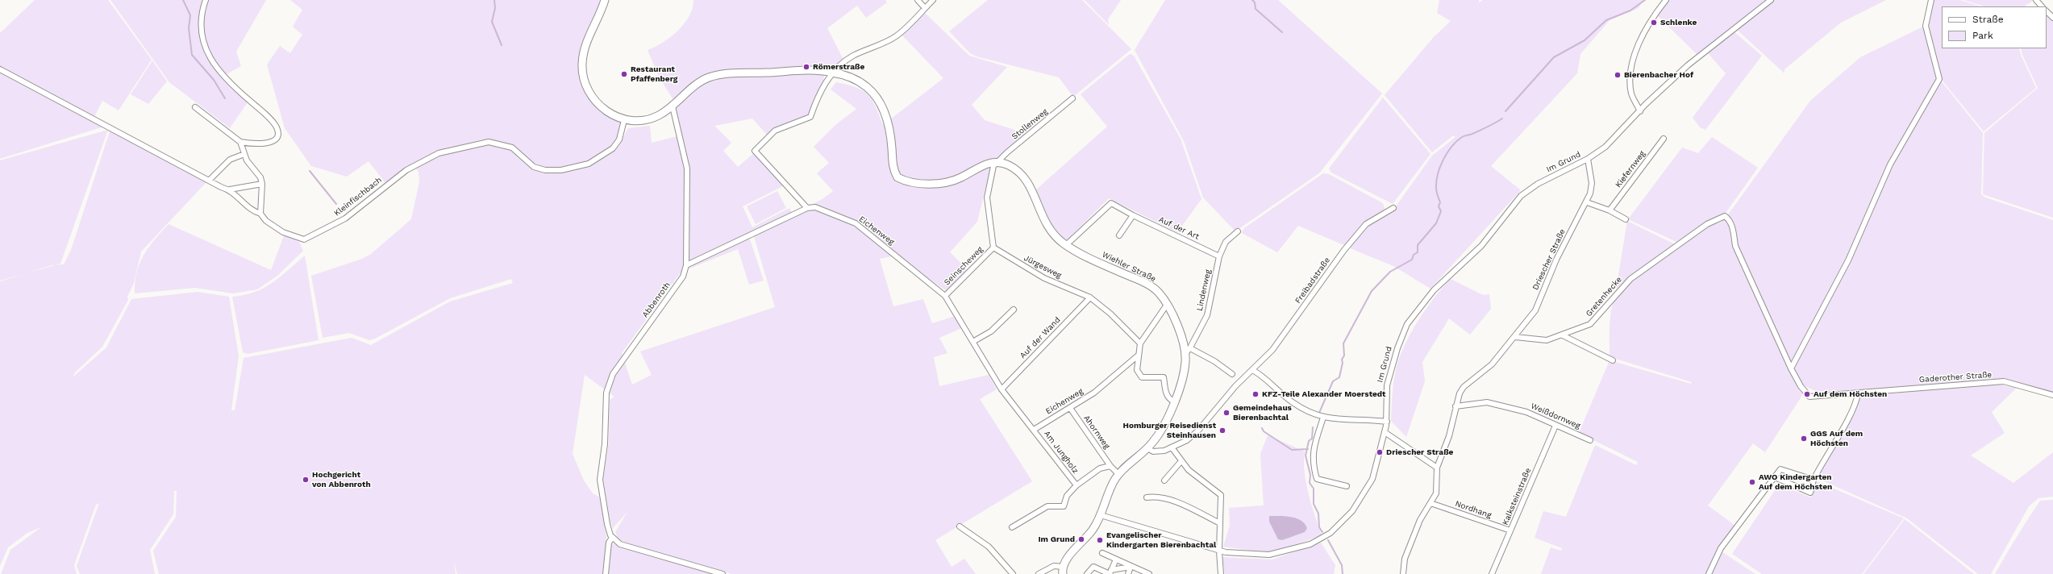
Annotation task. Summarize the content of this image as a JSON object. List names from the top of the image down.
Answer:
{
  "streets": {
    "main road": ["Wiehler Straße"],
    "street": [
      "Stollenweg",
      "Im Grund",
      "Kiefernweg",
      "Kleinfischbach",
      "Auf der Art",
      "Eichenweg",
      "Driescher Straße",
      "Seinscheweg",
      "Jürgesweg",
      "Freibadstraße",
      "Lindenweg",
      "Gretenhecke",
      "Abbenroth",
      "Auf der Wand",
      "Gaderother Straße",
      "Weißdornweg",
      "Ahornweg",
      "Am Jungholz",
      "Kalksteinstraße",
      "Nordhang"
    ]
  },
  "crossings": [
    ["Stollenweg", "Seinscheweg"],
    ["Stollenweg", "Jürgesweg"],
    ["Stollenweg", "Wiehler Straße"],
    ["Im Grund", "Driescher Straße"],
    ["Im Grund", "Wiehler Straße"],
    ["Auf der Art", "Wiehler Straße"],
    ["Auf der Art", "Lindenweg"],
    ["Eichenweg", "Seinscheweg"],
    ["Eichenweg", "Auf der Wand"],
    ["Eichenweg", "Ahornweg"],
    ["Eichenweg", "Am Jungholz"],
    ["Driescher Straße", "Gretenhecke"],
    ["Driescher Straße", "Weißdornweg"],
    ["Driescher Straße", "Nordhang"],
    ["Seinscheweg", "Jürgesweg"],
    ["Jürgesweg", "Auf der Wand"],
    ["Wiehler Straße", "Lindenweg"],
    ["Gretenhecke", "Gaderother Straße"],
    ["Weißdornweg", "Kalksteinstraße"],
    ["Ahornweg", "Am Jungholz"],
    ["Kalksteinstraße", "Nordhang"]
  ],
  "places": [
    "Schlenke",
    "Römerstraße",
    "Restaurant Pfaffenberg",
    "Bierenbacher Hof",
    "KFZ-Teile Alexander Moerstedt",
    "Auf dem Höchsten",
    "Gemeindehaus Bierenbachtal",
    "Homburger Reisedienst Steinhausen",
    "GGS Auf dem Höchsten",
    "Driescher Straße",
    "Hochgericht von Abbenroth",
    "AWO Kindergarten Auf dem Höchsten",
    "Im Grund",
    "Evangelischer Kindergarten Bierenbachtal"
  ],
  "legend": ["Straße", "Park"]
}
